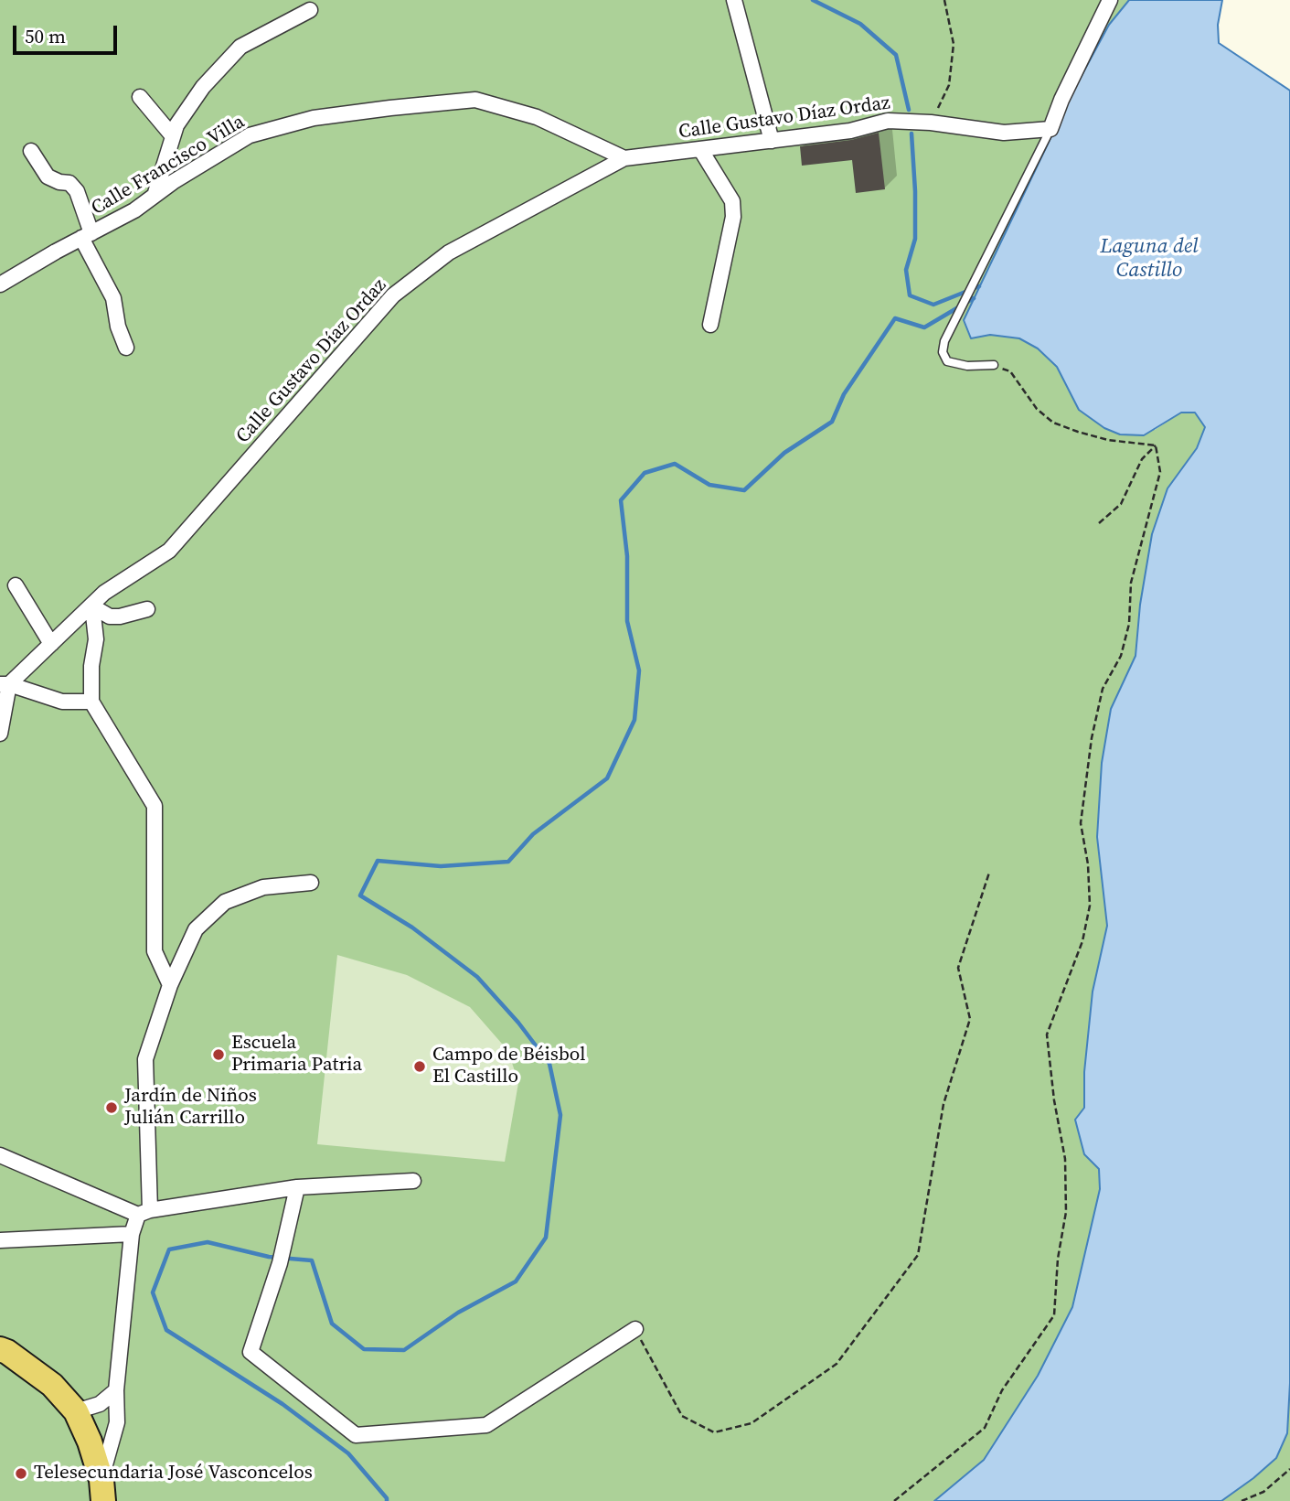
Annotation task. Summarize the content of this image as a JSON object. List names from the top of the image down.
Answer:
{
  "streets": {
    "street": ["Calle Gustavo Díaz Ordaz", "Calle Francisco Villa"]
  },
  "crossings": [
    ["Calle Gustavo Díaz Ordaz", "Calle Francisco Villa"]
  ],
  "water": ["Laguna del Castillo"],
  "places": [
    "Escuela Primaria Patria",
    "Campo de Béisbol El Castillo",
    "Jardín de Niños Julián Carrillo",
    "Telesecundaria José Vasconcelos"
  ],
  "scale_bar": "50 m"
}
